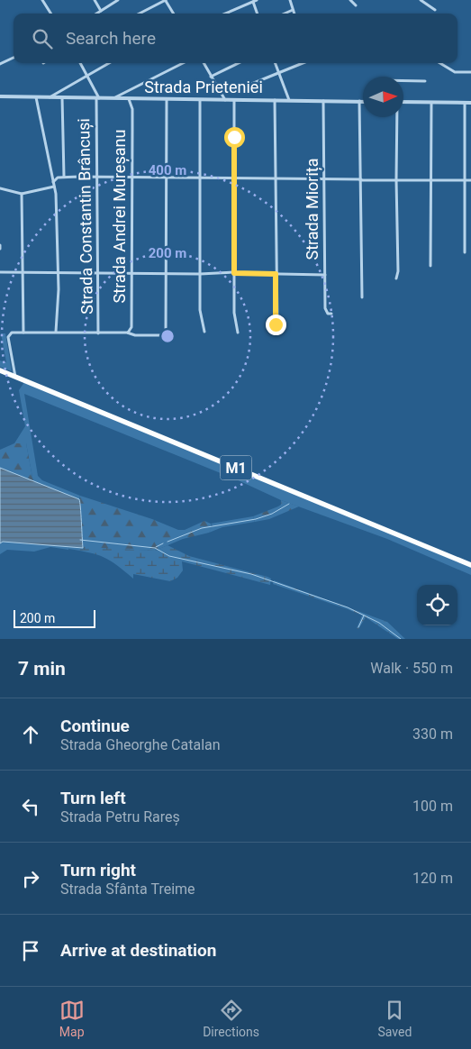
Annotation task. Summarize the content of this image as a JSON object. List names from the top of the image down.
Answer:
{
  "streets": {
    "highway": ["M1"],
    "street": [
      "Strada Prieteniei",
      "Strada Miorița",
      "Strada Constantin Brâncuși",
      "Strada Andrei Mureșanu"
    ]
  },
  "crossings": [
    ["Strada Prieteniei", "Strada Miorița"],
    ["Strada Prieteniei", "Strada Constantin Brâncuși"],
    ["Strada Prieteniei", "Strada Andrei Mureșanu"]
  ],
  "scale_bar": "200 m",
  "north": "right",
  "page": {
    "search": "Search here",
    "scale": "200 m",
    "heading": ["7 min", "Walk · 550 m"],
    "list": [
      ["Continue", "Strada Gheorghe Catalan", "330 m"],
      ["Turn left", "Strada Petru Rareș", "100 m"],
      ["Turn right", "Strada Sfânta Treime", "120 m"],
      "Arrive at destination"
    ],
    "nav": ["Map", "Directions", "Saved"]
  },
  "rings": ["400 m", "200 m"]
}
